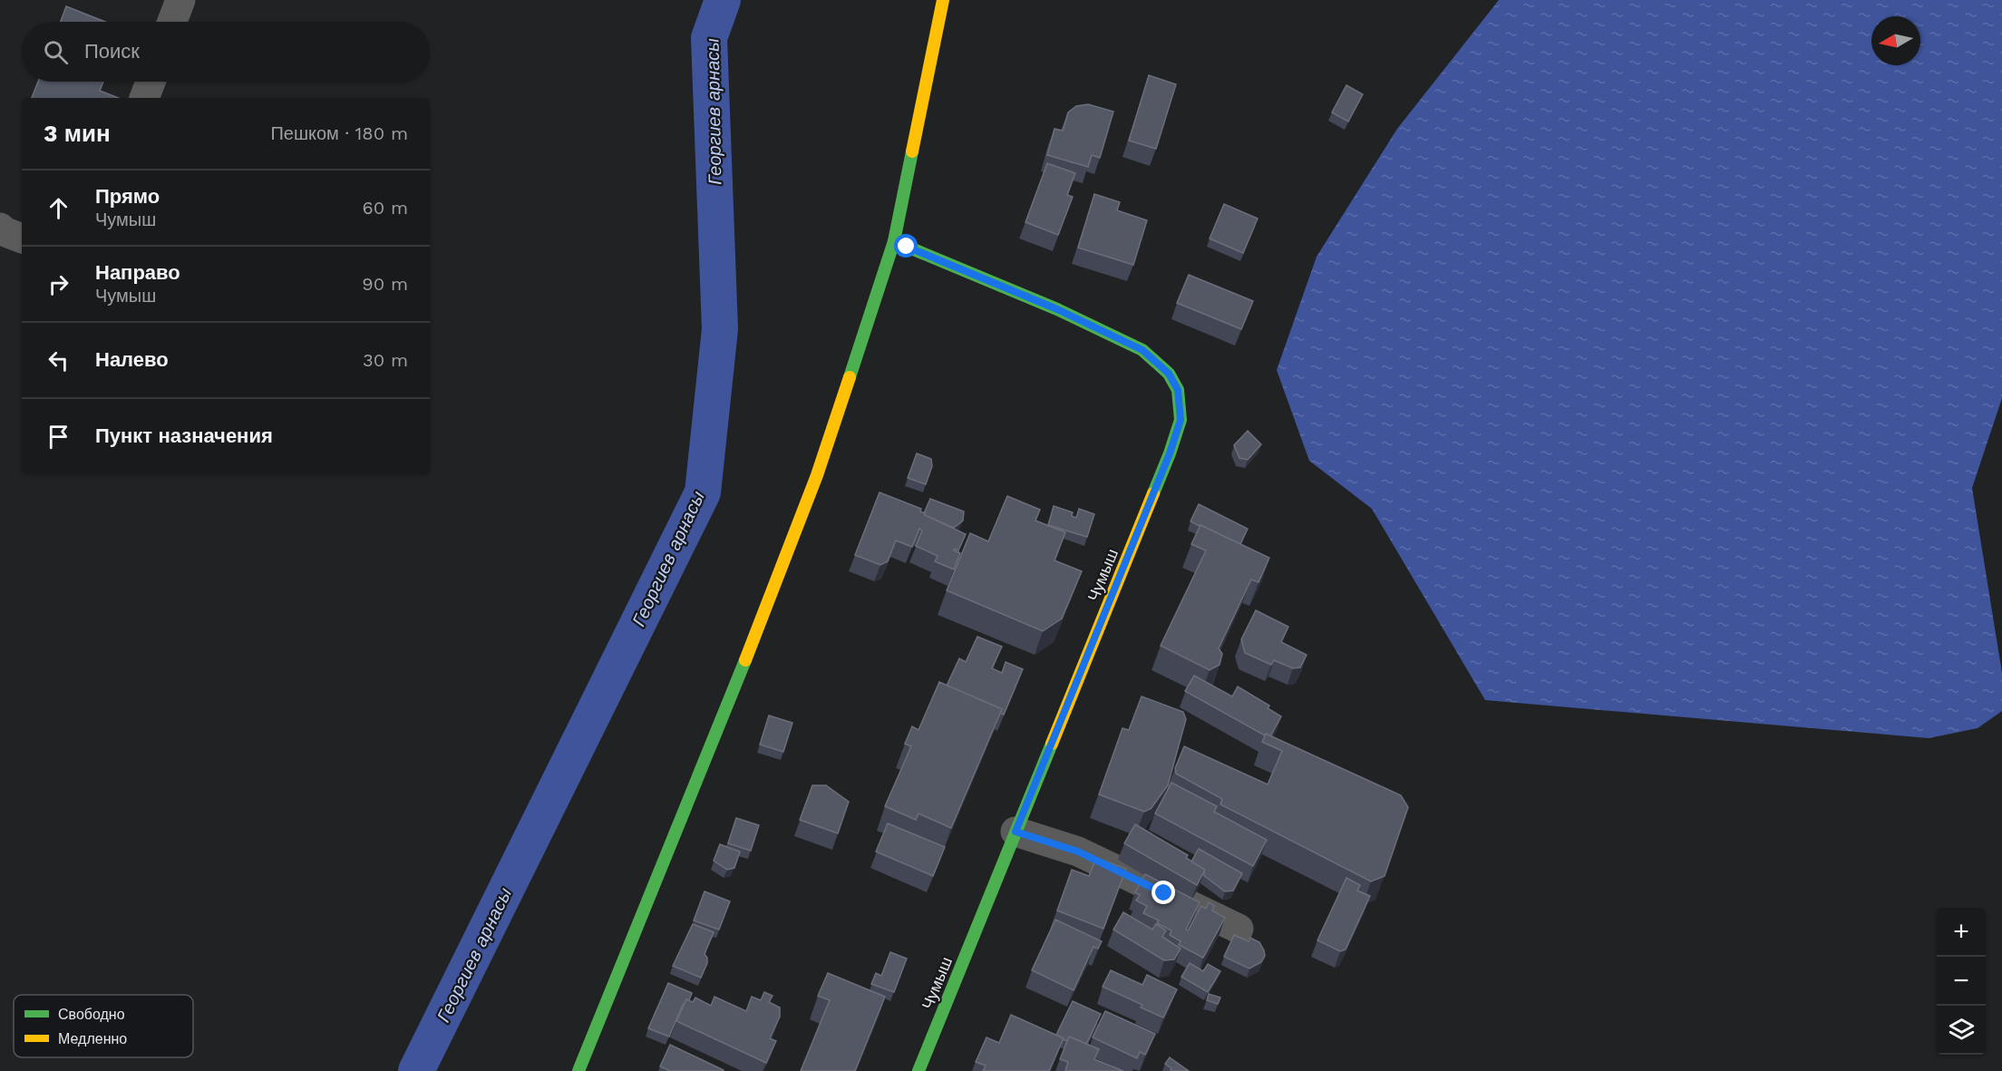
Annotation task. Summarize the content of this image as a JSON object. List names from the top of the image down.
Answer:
{
  "streets": {
    "street": ["Чумыш"]
  },
  "water": ["Георгиев арнасы"],
  "legend": ["Свободно", "Медленно"],
  "north": "left",
  "page": {
    "search": "Поиск",
    "heading": ["3 мин", "Пешком · 180 m"],
    "list": [
      ["Прямо", "Чумыш", "60 m"],
      ["Направо", "Чумыш", "90 m"],
      ["Налево", "30 m"],
      "Пункт назначения"
    ],
    "map_buttons": ["+", "−"]
  }
}
